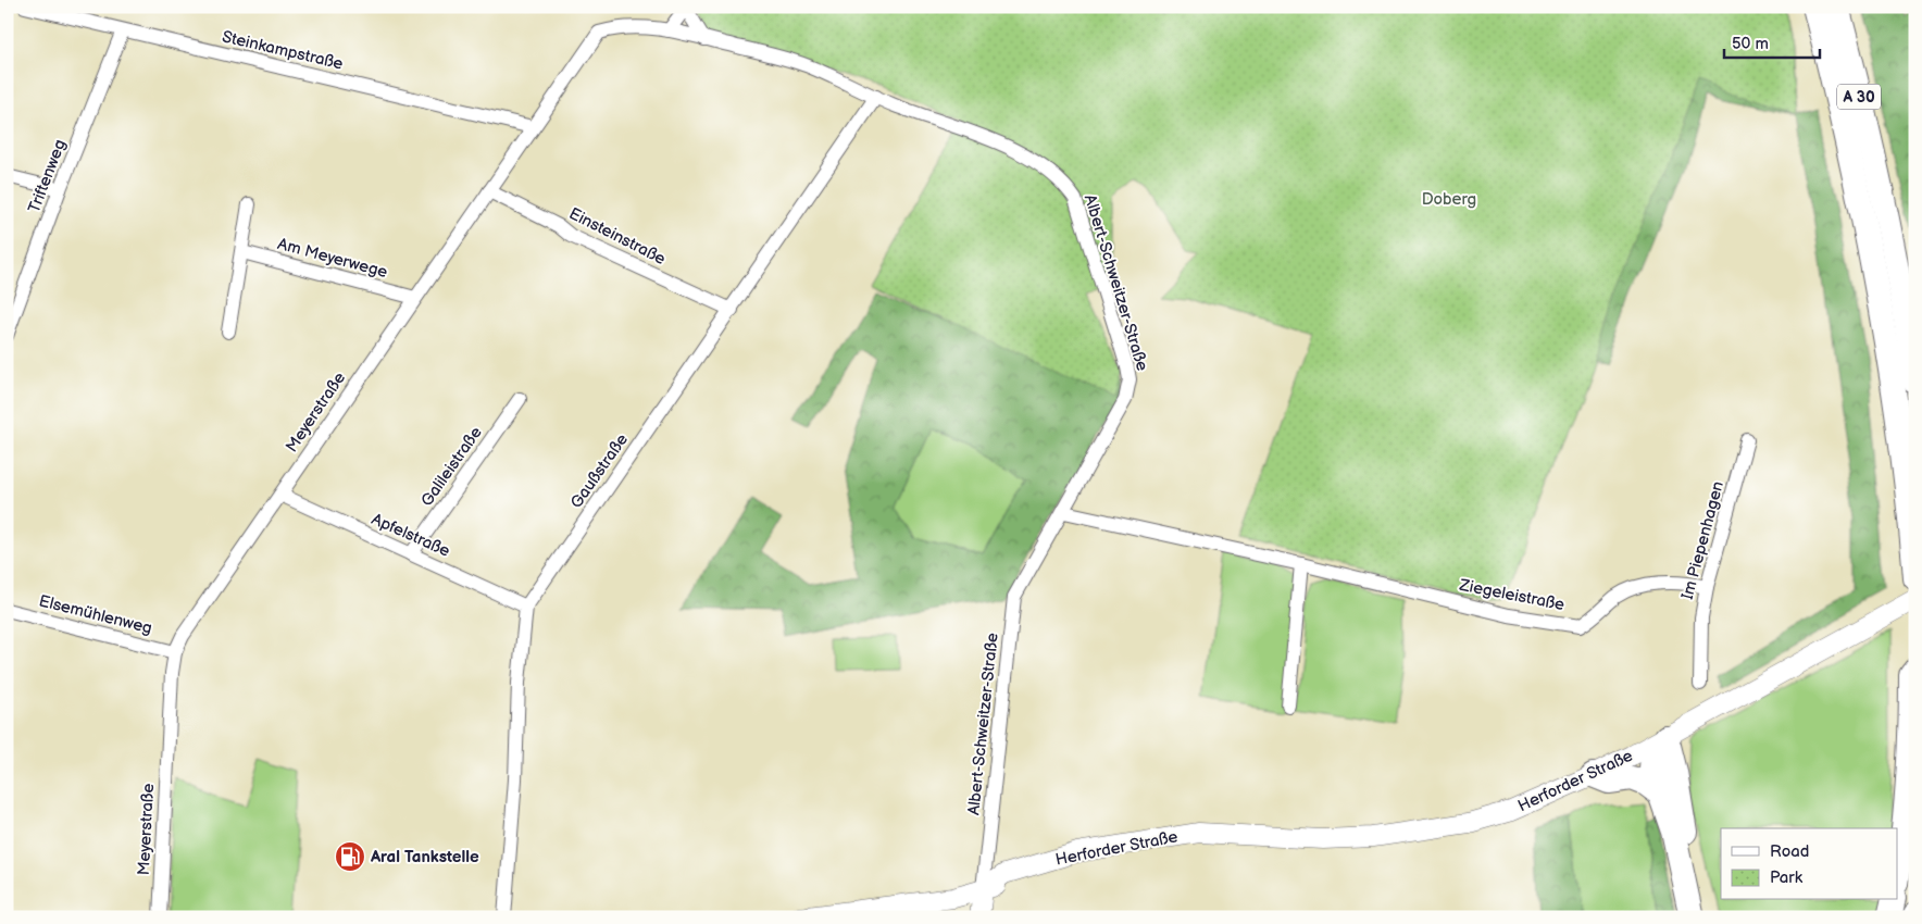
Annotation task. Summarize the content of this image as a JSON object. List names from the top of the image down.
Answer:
{
  "streets": {
    "highway": ["A 30"],
    "main road": ["Herforder Straße"],
    "street": [
      "Steinkampstraße",
      "Triftenweg",
      "Einsteinstraße",
      "Am Meyerwege",
      "Albert-Schweitzer-Straße",
      "Meyerstraße",
      "Galileistraße",
      "Gaußstraße",
      "Apfelstraße",
      "Im Piepenhagen",
      "Ziegeleistraße",
      "Elsemühlenweg"
    ]
  },
  "crossings": [
    ["Steinkampstraße", "Triftenweg"],
    ["Steinkampstraße", "Meyerstraße"],
    ["Einsteinstraße", "Meyerstraße"],
    ["Einsteinstraße", "Gaußstraße"],
    ["Am Meyerwege", "Meyerstraße"],
    ["Albert-Schweitzer-Straße", "Meyerstraße"],
    ["Albert-Schweitzer-Straße", "Gaußstraße"],
    ["Albert-Schweitzer-Straße", "Ziegeleistraße"],
    ["Albert-Schweitzer-Straße", "Herforder Straße"],
    ["Meyerstraße", "Apfelstraße"],
    ["Meyerstraße", "Elsemühlenweg"],
    ["Galileistraße", "Apfelstraße"],
    ["Gaußstraße", "Apfelstraße"],
    ["Im Piepenhagen", "Ziegeleistraße"]
  ],
  "parks": ["Doberg"],
  "places": {
    "fuel station": ["Aral Tankstelle"]
  },
  "legend": ["Road", "Park"],
  "scale_bar": "50 m"
}
